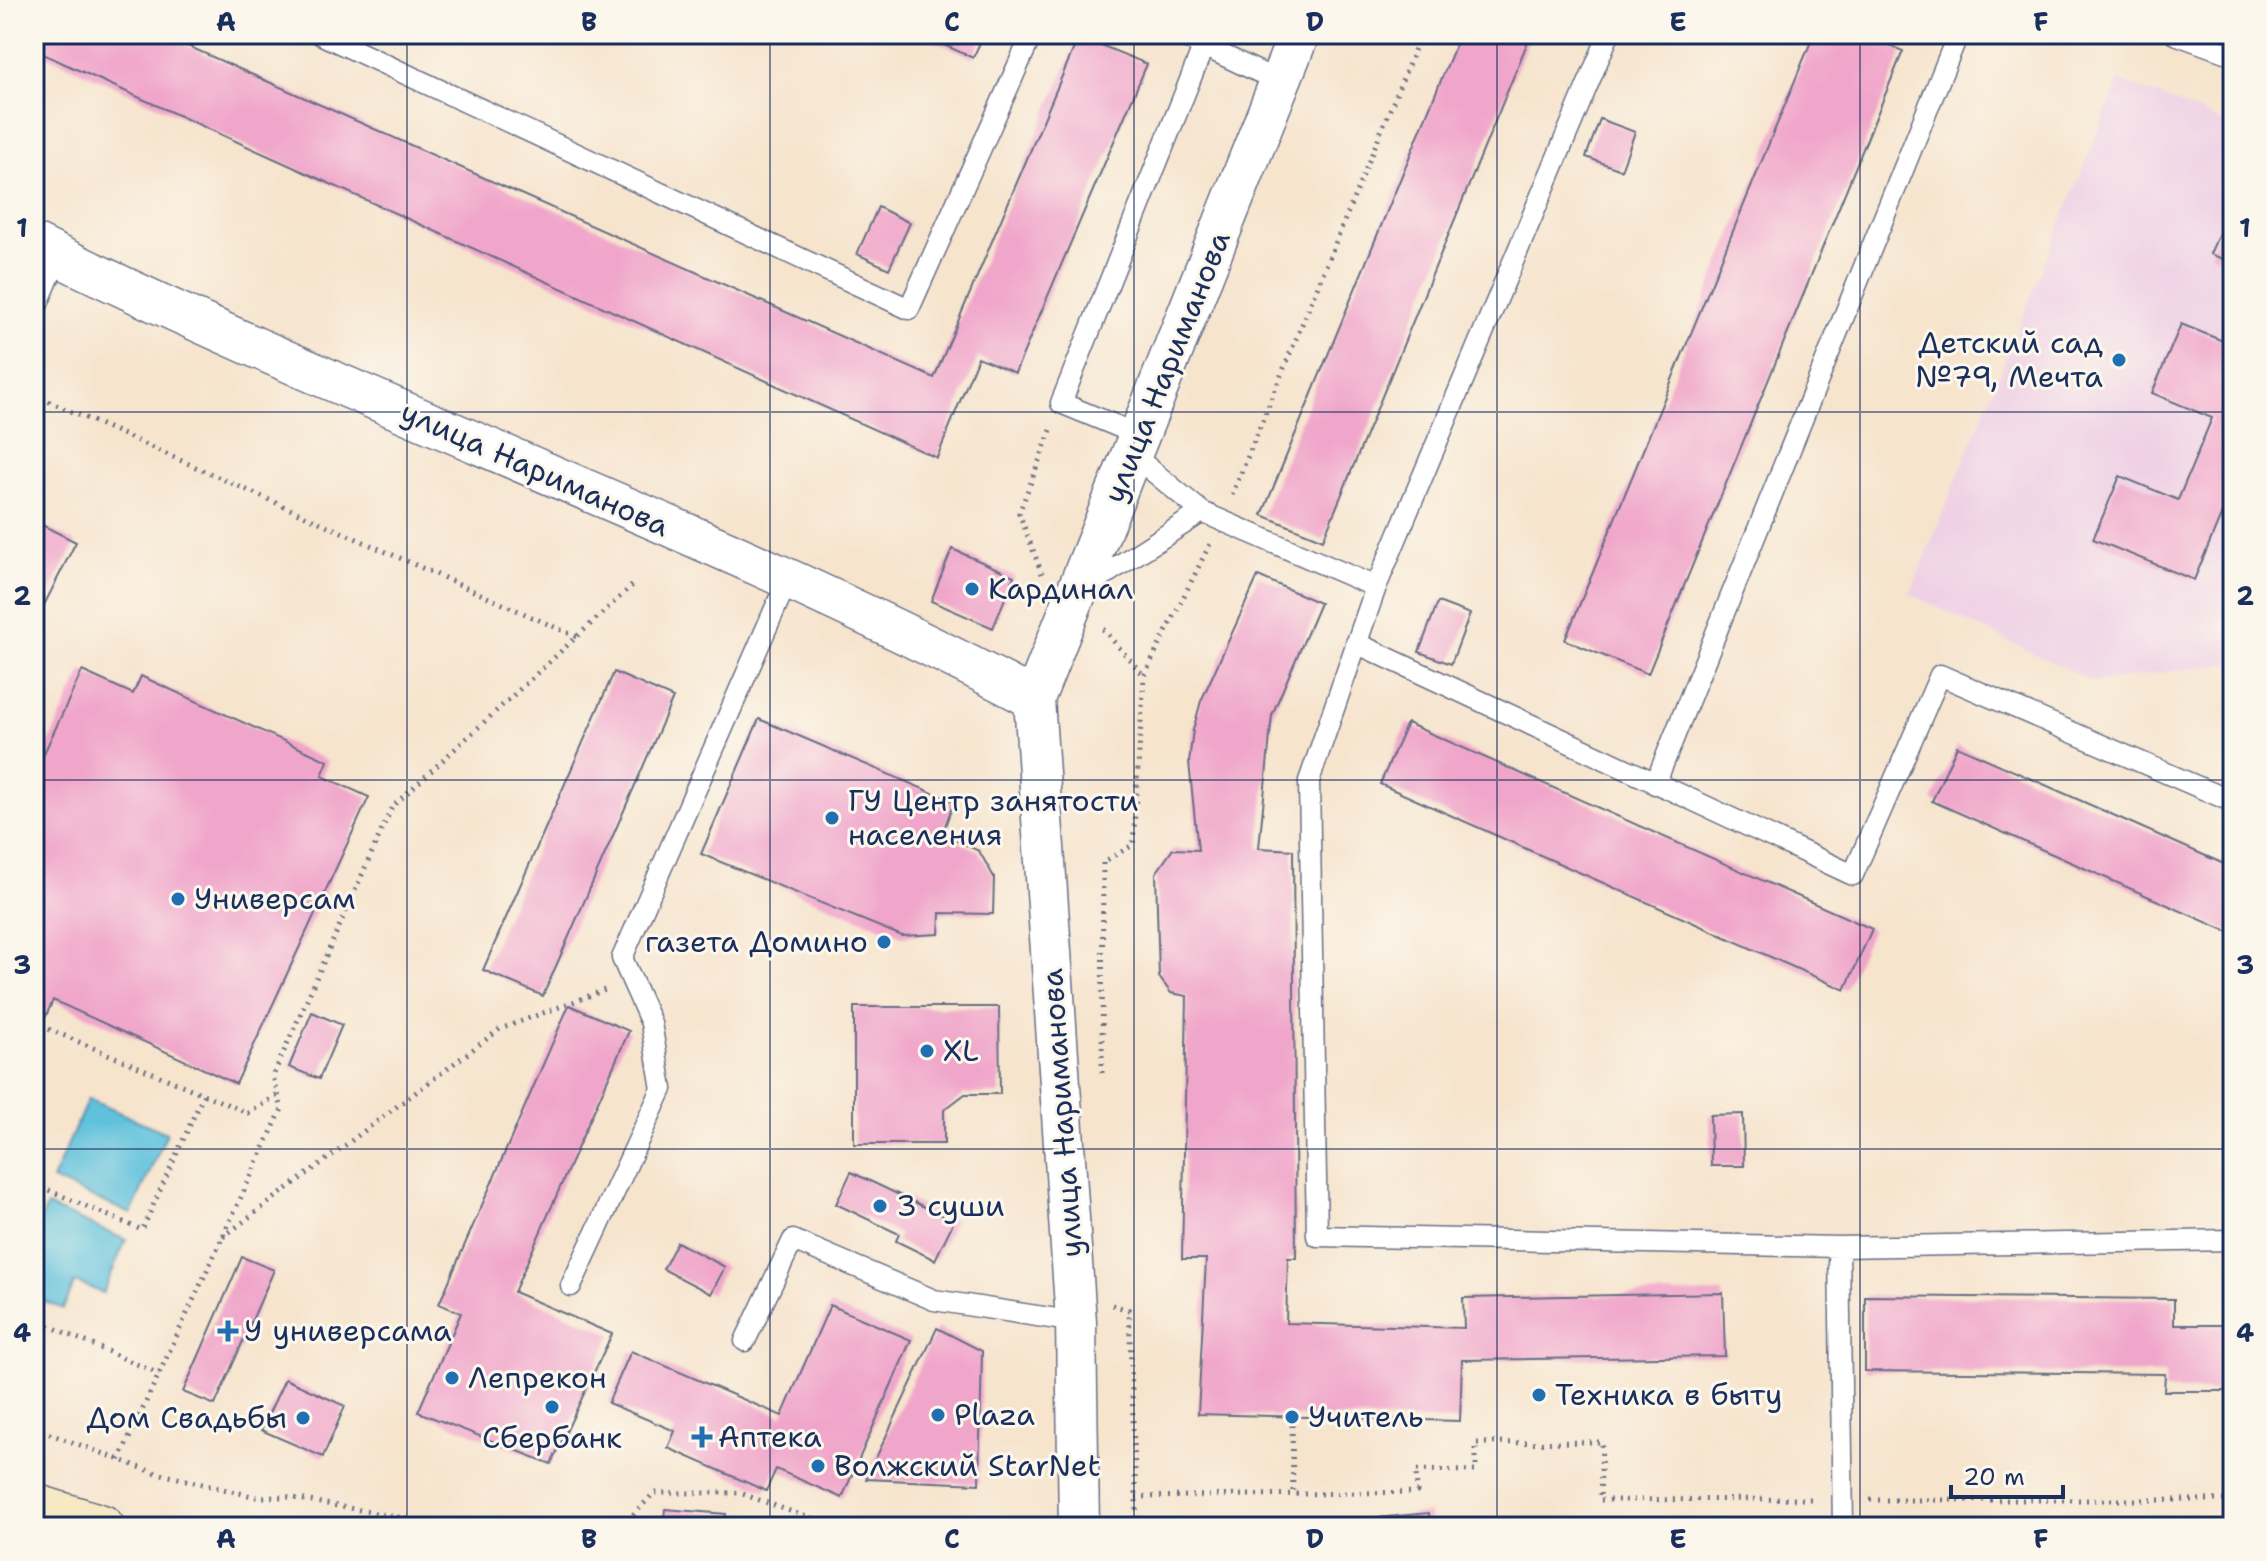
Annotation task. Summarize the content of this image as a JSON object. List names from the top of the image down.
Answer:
{
  "streets": {
    "street": ["улица Нариманова"]
  },
  "places": {
    "other": [
      "Детский сад №79, Мечта",
      "Кардинал",
      "ГУ Центр занятости населения",
      "Универсам",
      "газета Домино",
      "XL",
      "3 суши",
      "Лепрекон",
      "Техника в быту",
      "Сбербанк",
      "Plaza",
      "Учитель",
      "Дом Свадьбы",
      "Волжский StarNet"
    ],
    "health": ["У универсама", "Аптека"]
  },
  "scale_bar": "20 m",
  "grid": {
    "columns": [
      "A",
      "B",
      "C",
      "D",
      "E",
      "F"
    ],
    "rows": [
      "1",
      "2",
      "3",
      "4"
    ]
  }
}
